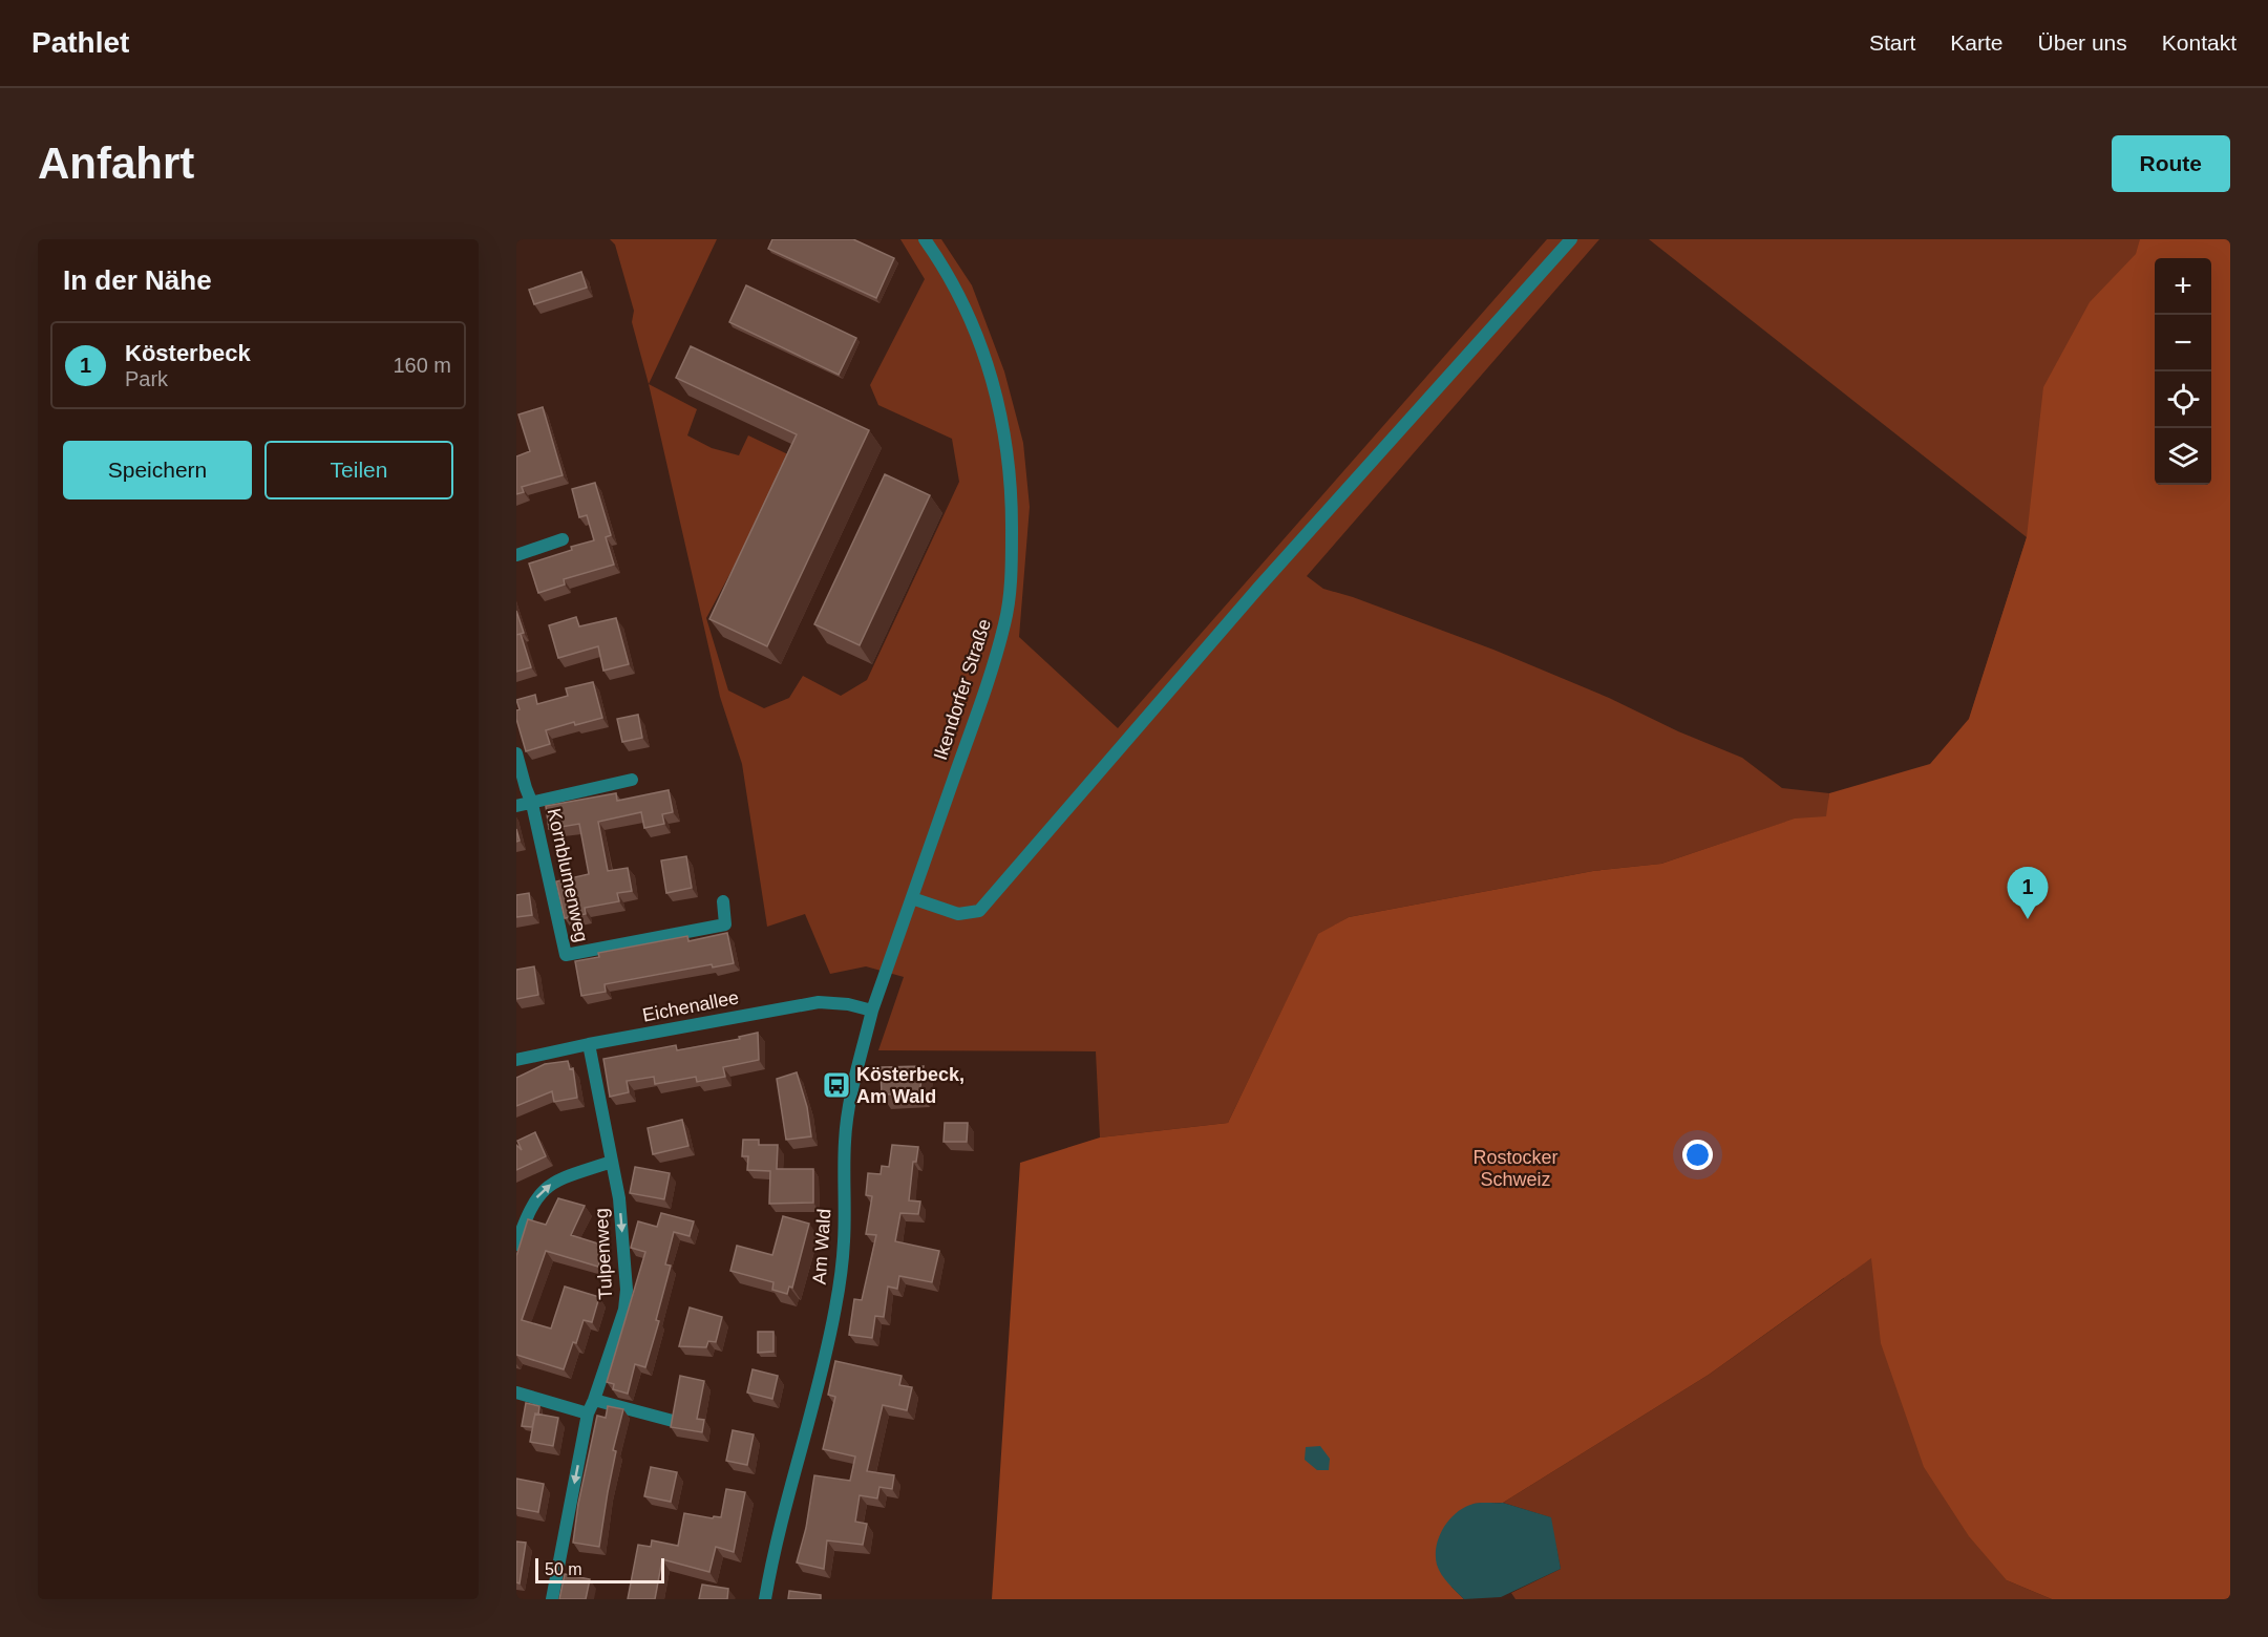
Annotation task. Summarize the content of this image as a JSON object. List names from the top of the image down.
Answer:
{
  "streets": {
    "street": [
      "Ikendorfer Straße",
      "Kornblumenweg",
      "Eichenallee",
      "Am Wald",
      "Tulpenweg"
    ]
  },
  "crossings": [
    ["Ikendorfer Straße", "Am Wald"],
    ["Eichenallee", "Am Wald"],
    ["Eichenallee", "Tulpenweg"]
  ],
  "one_way": ["Tulpenweg"],
  "parks": ["Rostocker Schweiz"],
  "places": {
    "bus stop": ["Kösterbeck, Am Wald"]
  },
  "scale_bar": "50 m",
  "page": {
    "header": "Pathlet",
    "nav": [
      "Start",
      "Karte",
      "Über uns",
      "Kontakt"
    ],
    "buttons": [
      "Route",
      ["Speichern", "Teilen"]
    ],
    "title": "Anfahrt",
    "heading": "In der Nähe",
    "map_buttons": ["+", "−"],
    "list": [
      {
        "mark": "1",
        "name": "Kösterbeck",
        "note": "Park",
        "value": "160 m"
      }
    ],
    "pins": "1",
    "scale": "50 m"
  }
}
